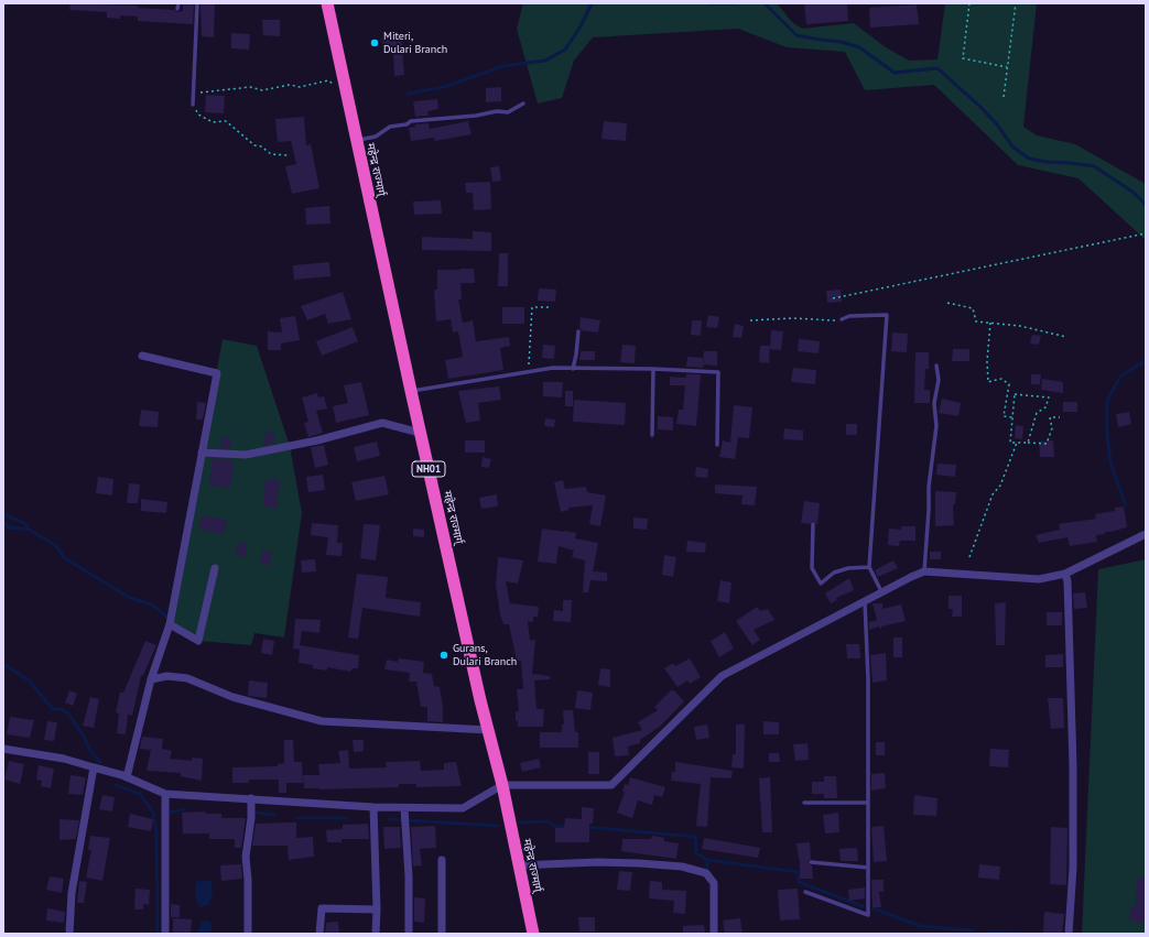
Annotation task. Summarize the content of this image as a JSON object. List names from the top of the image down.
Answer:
{
  "streets": {
    "highway": ["महेन्द्र राज्मार्ग्", "NH01"]
  },
  "places": ["Miteri, Dulari Branch", "Gurans, Dulari Branch"]
}
